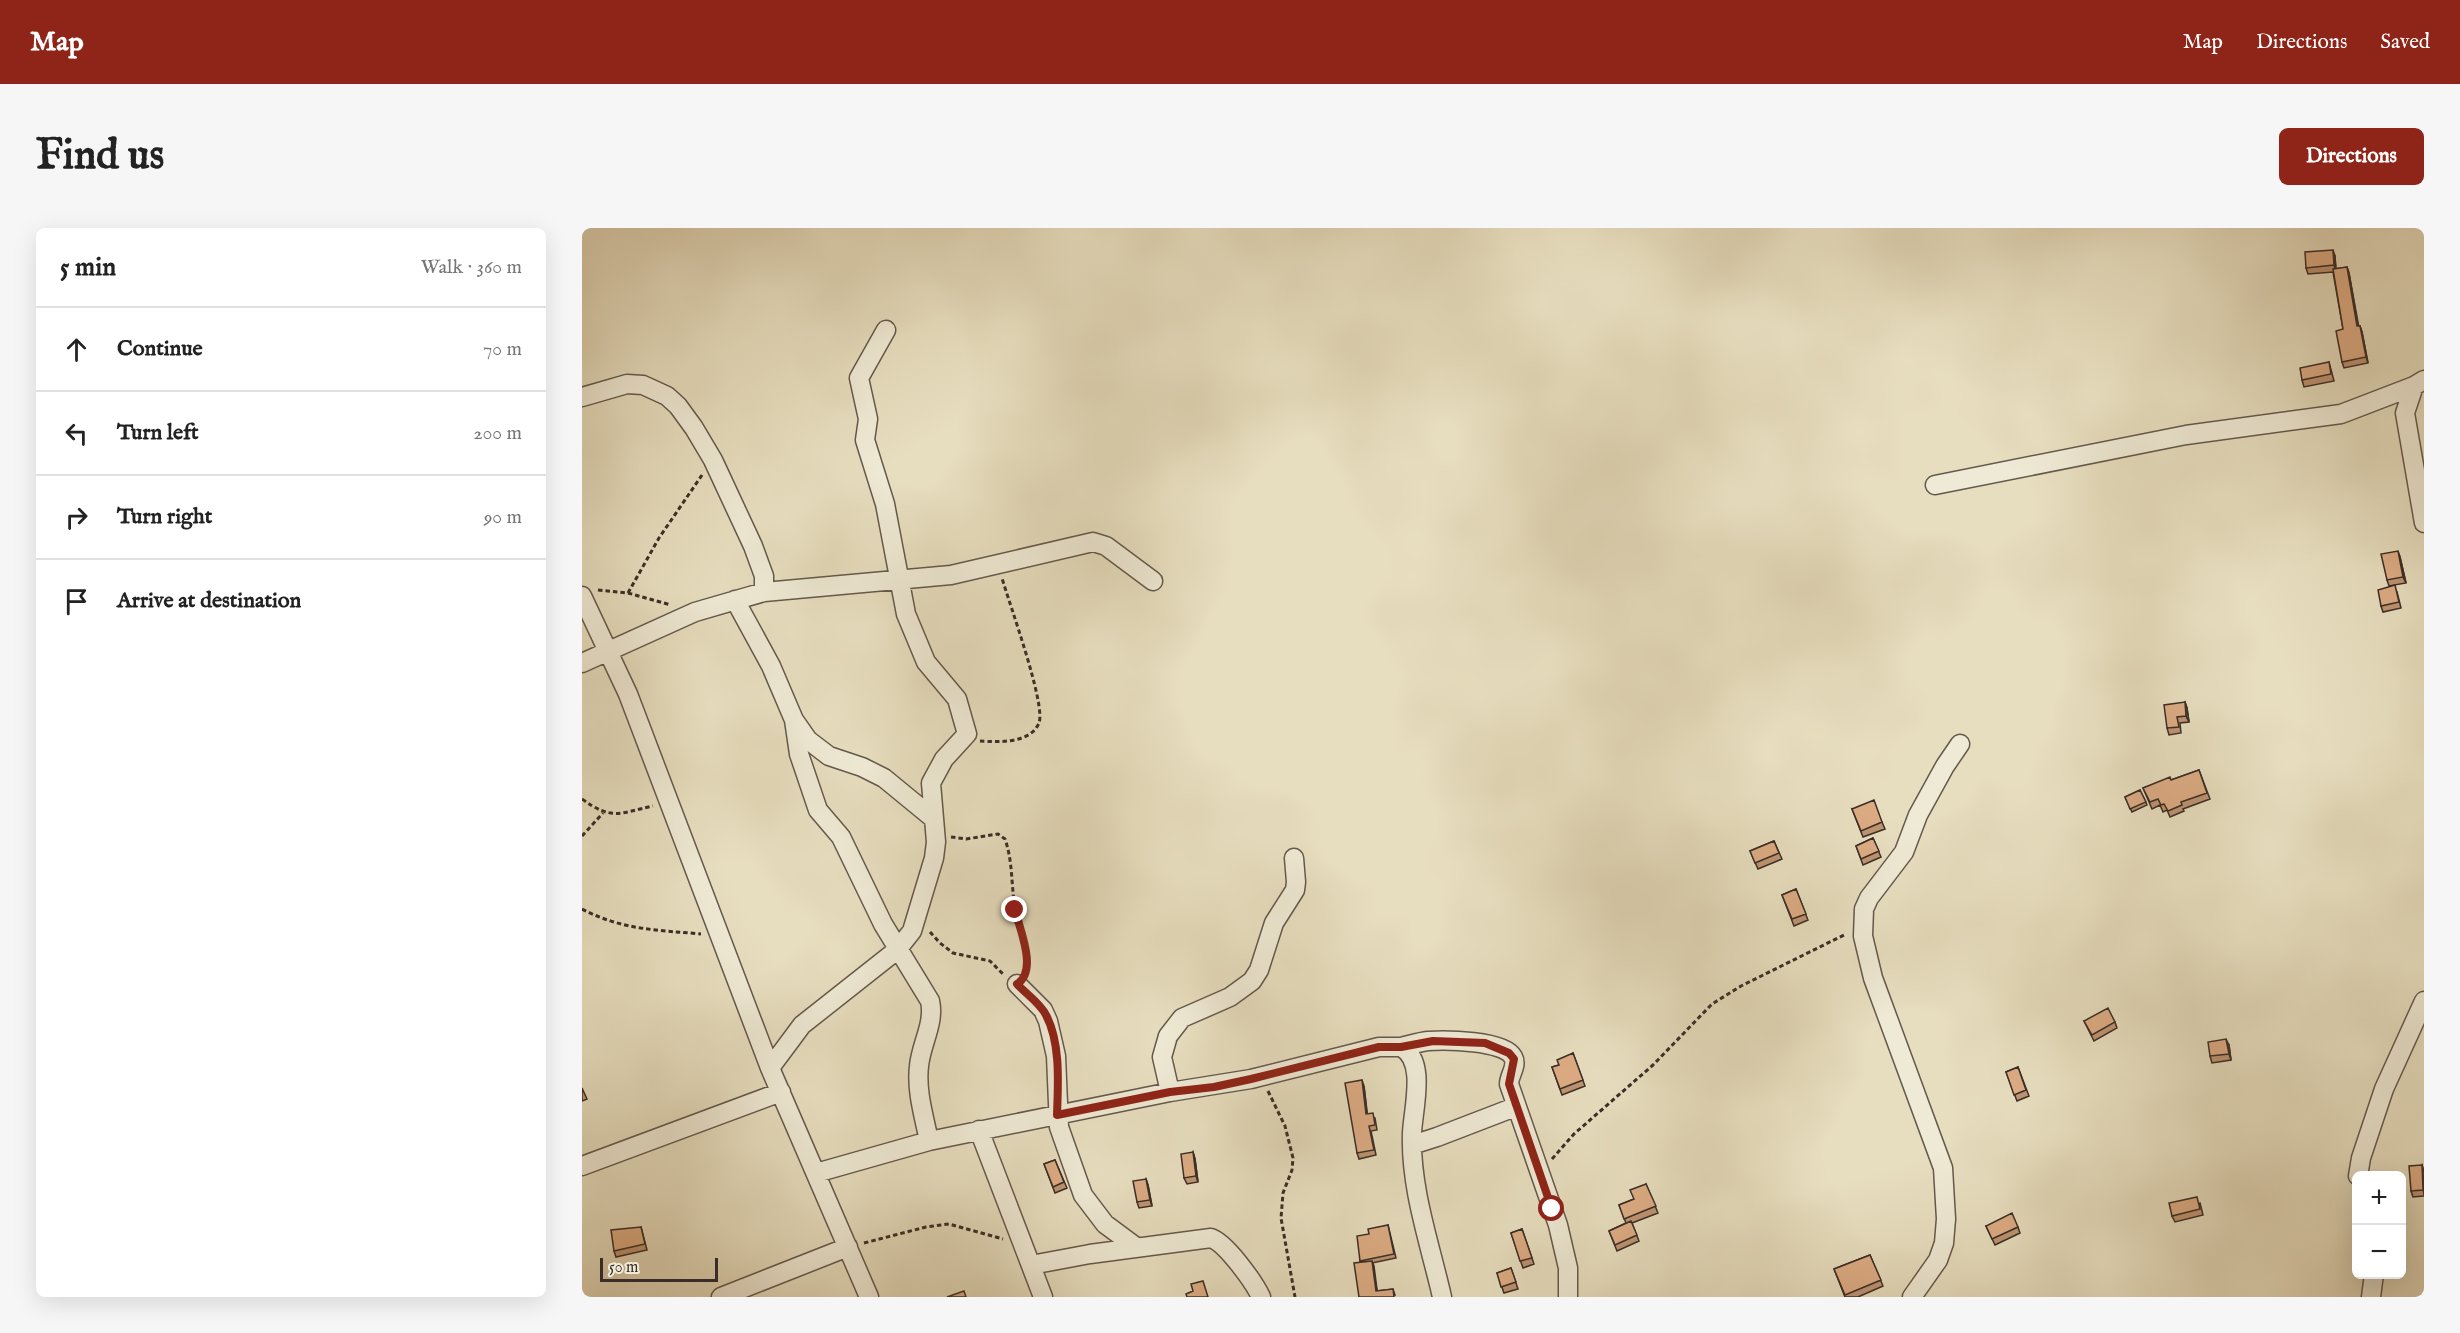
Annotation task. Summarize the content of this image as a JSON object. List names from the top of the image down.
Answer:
{
  "scale_bar": "50 m",
  "page": {
    "header": "Map",
    "nav": ["Map", "Directions", "Saved"],
    "buttons": "Directions",
    "title": "Find us",
    "heading": ["5 min", "Walk · 360 m"],
    "list": [
      ["Continue", "70 m"],
      ["Turn left", "200 m"],
      ["Turn right", "90 m"],
      "Arrive at destination"
    ],
    "map_buttons": ["+", "−"],
    "scale": "50 m"
  }
}
